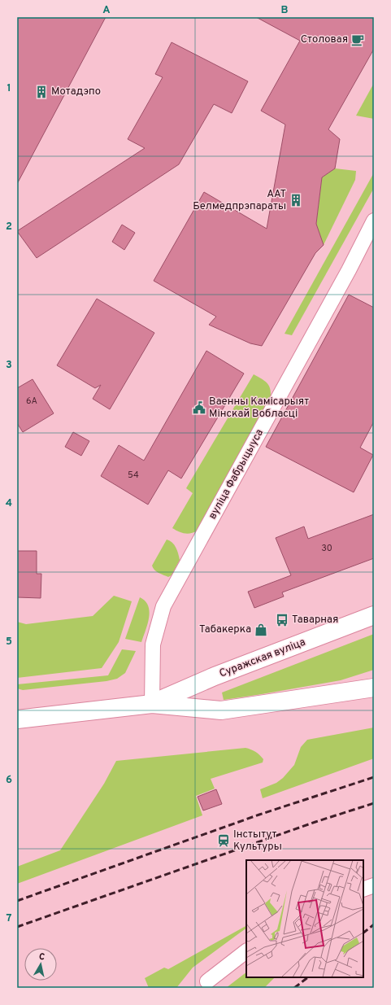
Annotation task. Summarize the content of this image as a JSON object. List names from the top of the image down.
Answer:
{
  "streets": {
    "main road": ["Суражская вуліца"],
    "street": ["вуліца Фабрыцыуса"]
  },
  "crossings": [
    ["вуліца Фабрыцыуса", "Суражская вуліца"]
  ],
  "places": {
    "cafe": ["Столовая"],
    "building": ["Мотадэпо", "ААТ Белмедпрэпараты"],
    "public building": ["Ваенны Камісарыят Мінскай Вобласці"],
    "bus stop": ["Таварная"],
    "shop": ["Табакерка"],
    "station": ["Інстытут Культуры"]
  },
  "house_numbers": ["6А", "54", "30"],
  "north": "top",
  "grid": {
    "columns": ["A", "B"],
    "rows": [
      "1",
      "2",
      "3",
      "4",
      "5",
      "6",
      "7"
    ]
  }
}
